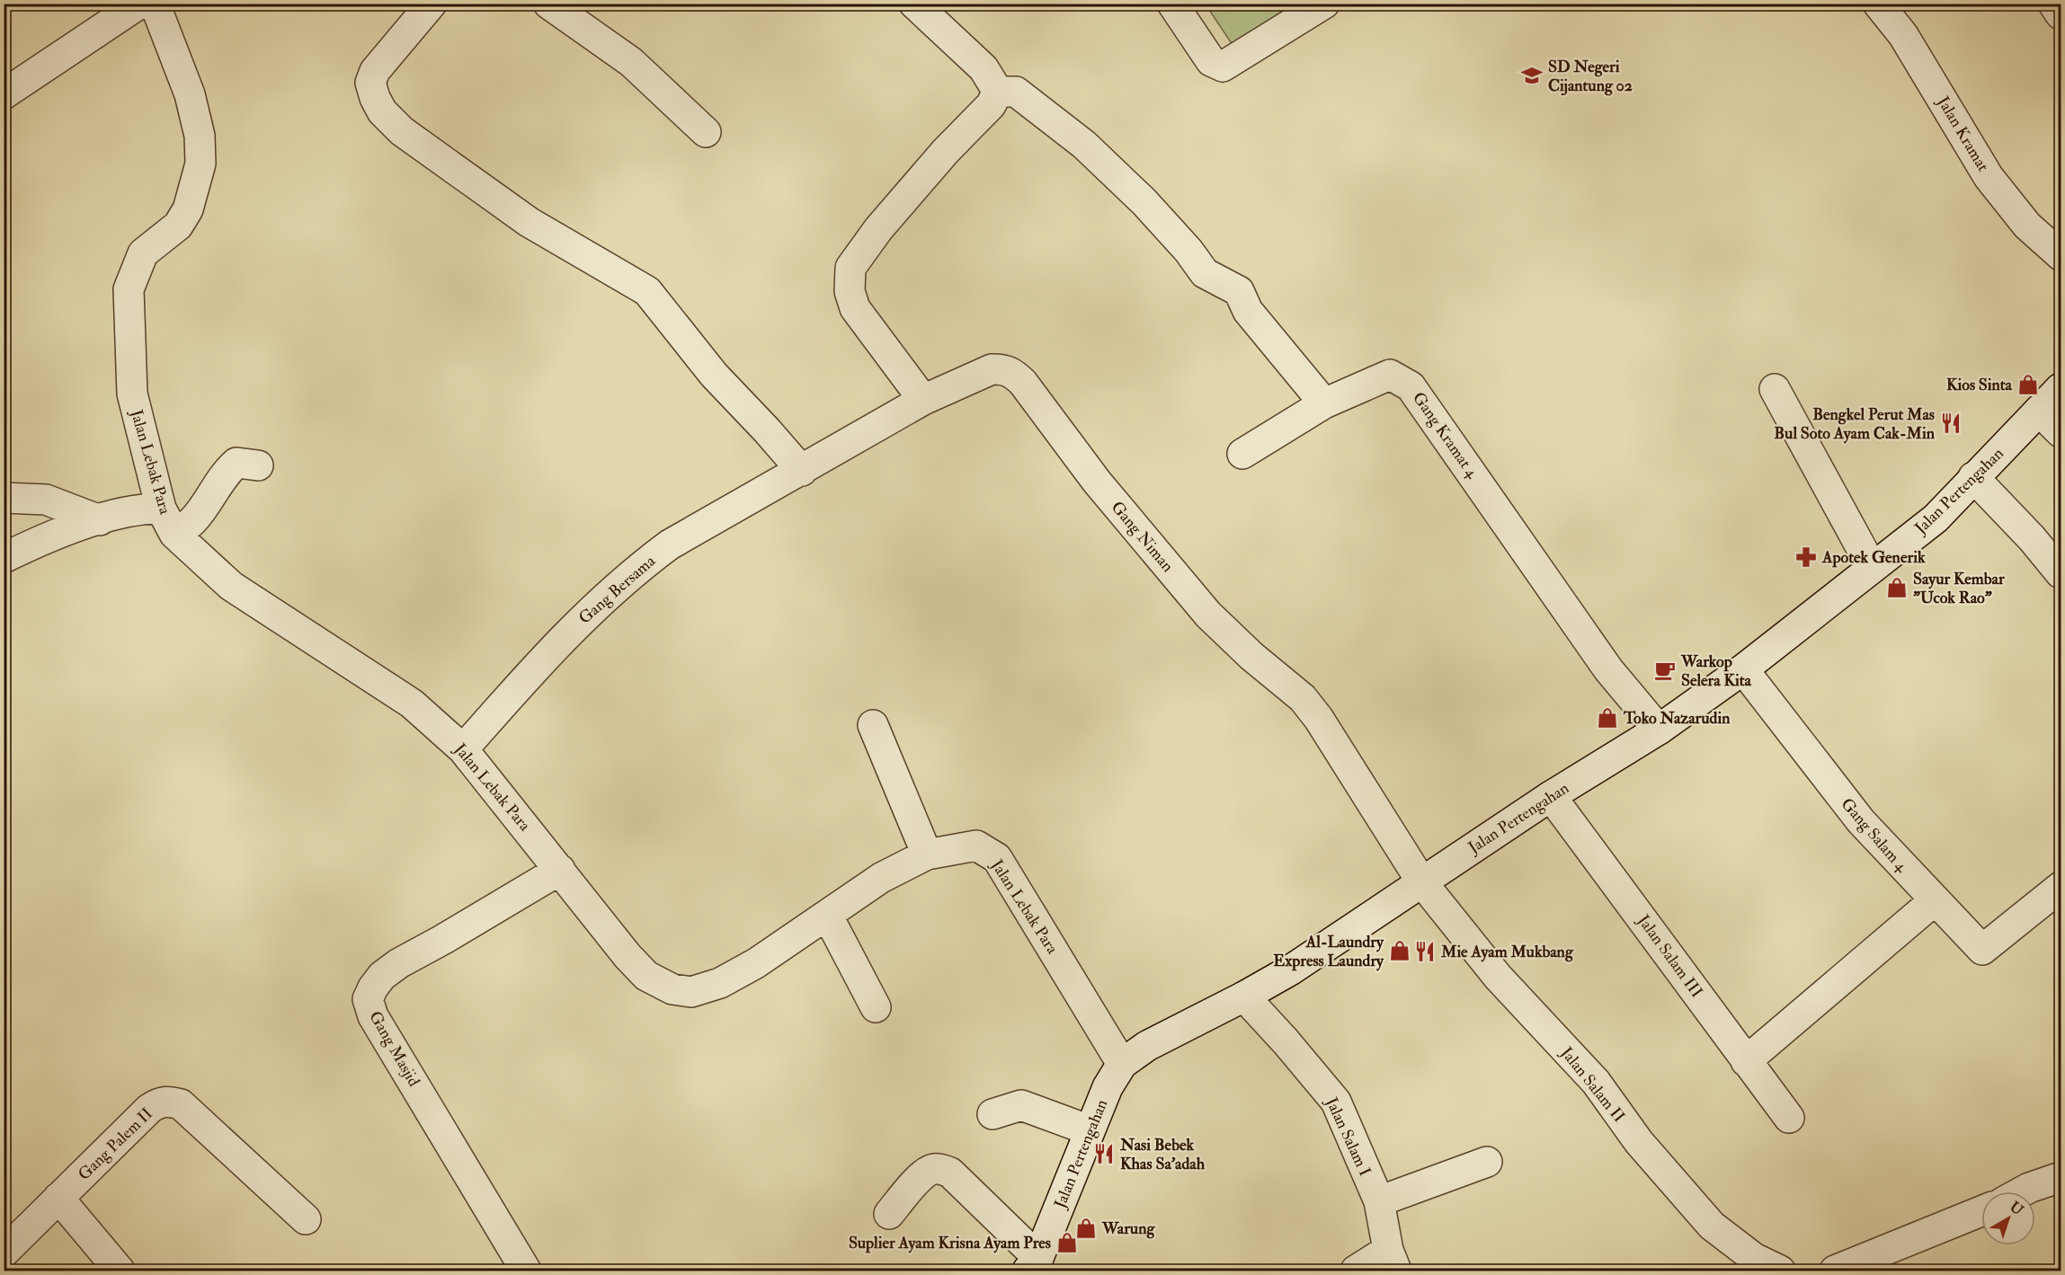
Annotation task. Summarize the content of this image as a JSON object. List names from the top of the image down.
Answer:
{
  "streets": {
    "street": [
      "Jalan Kramat",
      "Gang Kramat 4",
      "Jalan Lebak Para",
      "Jalan Pertengahan",
      "Gang Niman",
      "Gang Bersama",
      "Gang Salam 4",
      "Jalan Salam III",
      "Gang Masjid",
      "Jalan Salam II",
      "Jalan Salam I",
      "Gang Palem II"
    ]
  },
  "crossings": [
    ["Gang Kramat 4", "Jalan Pertengahan"],
    ["Jalan Lebak Para", "Jalan Pertengahan"],
    ["Jalan Lebak Para", "Gang Bersama"],
    ["Jalan Lebak Para", "Gang Masjid"],
    ["Jalan Pertengahan", "Gang Niman"],
    ["Jalan Pertengahan", "Gang Salam 4"],
    ["Jalan Pertengahan", "Jalan Salam III"],
    ["Jalan Pertengahan", "Jalan Salam II"],
    ["Jalan Pertengahan", "Jalan Salam I"],
    ["Gang Niman", "Gang Bersama"],
    ["Gang Niman", "Jalan Salam II"]
  ],
  "places": {
    "school or university": ["SD Negeri Cijantung 02"],
    "shop": [
      "Kios Sinta",
      "Sayur Kembar \"Ucok Rao\"",
      "Toko Nazarudin",
      "Al-Laundry Express Laundry",
      "Warung",
      "Suplier Ayam Krisna Ayam Pres"
    ],
    "restaurant": ["Bengkel Perut Mas Bul Soto Ayam Cak-Min", "Mie Ayam Mukbang", "Nasi Bebek Khas Sa'adah"],
    "pharmacy": ["Apotek Generik"],
    "cafe": ["Warkop Selera Kita"]
  },
  "north": "top right"
}
